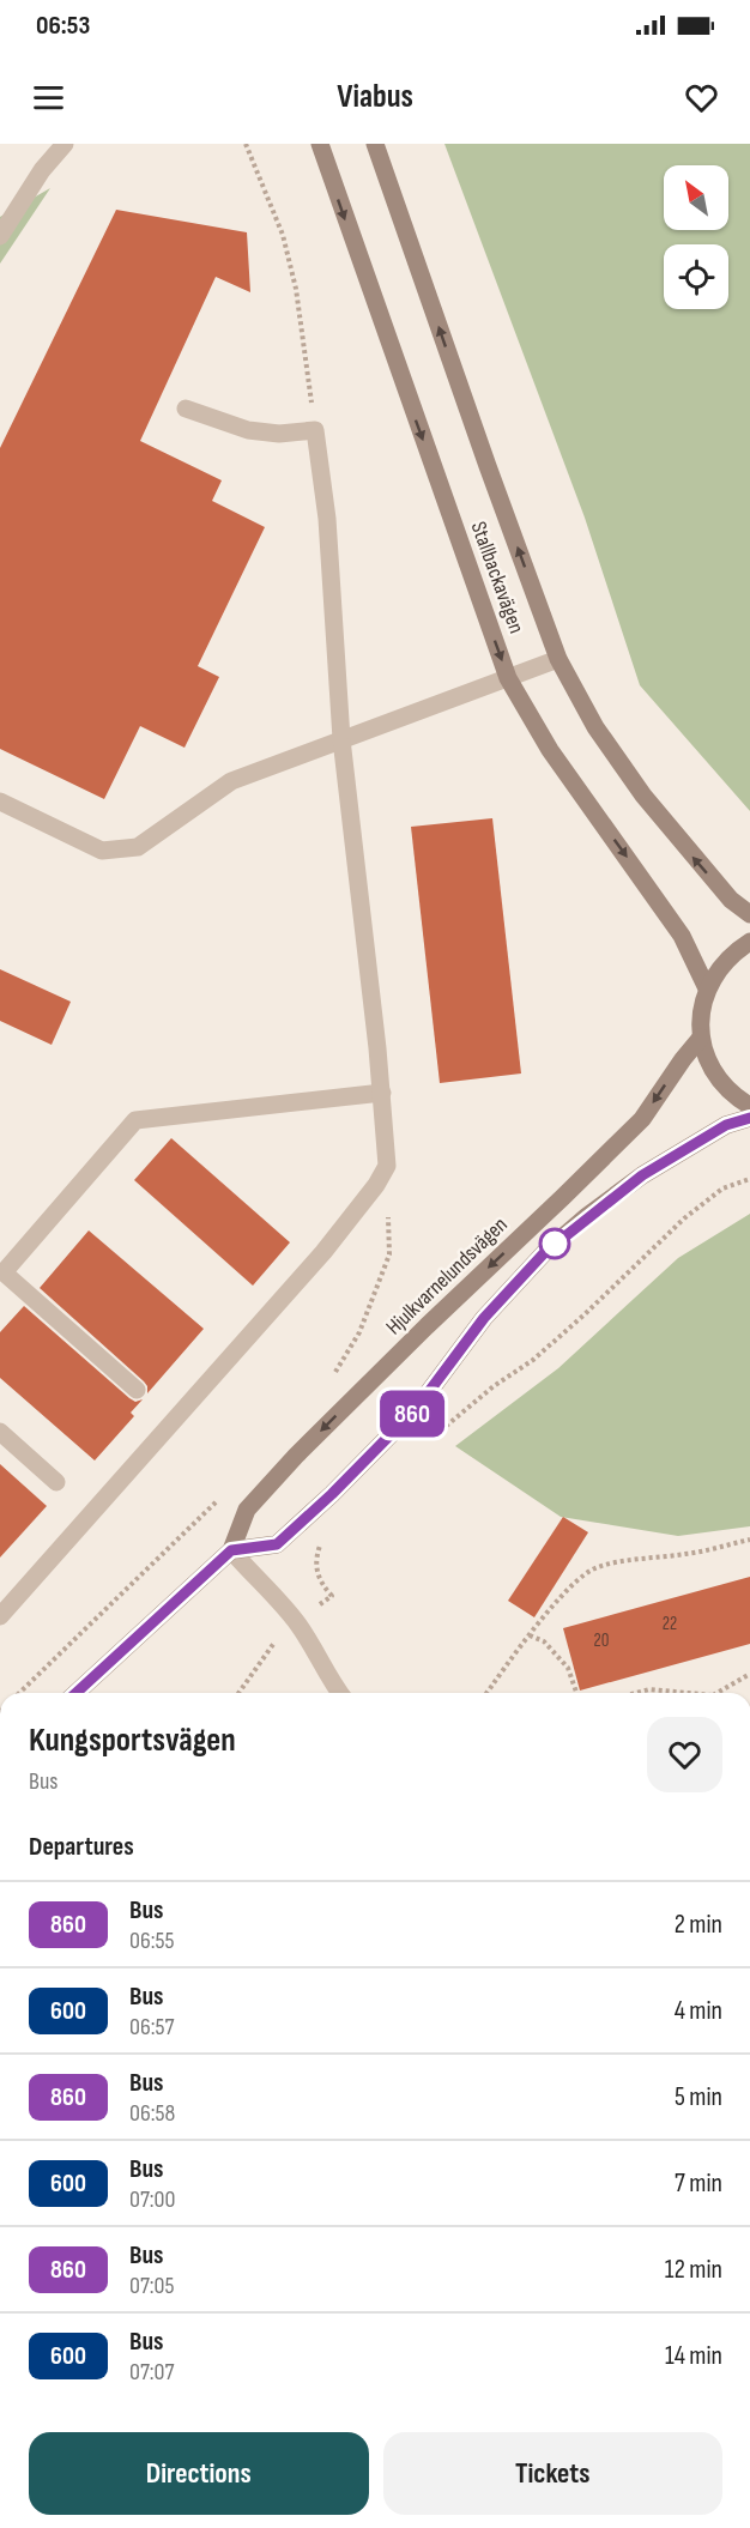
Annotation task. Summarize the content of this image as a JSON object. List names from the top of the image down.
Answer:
{
  "streets": {
    "street": ["Stallbackavägen", "Hjulkvarnelundsvägen"]
  },
  "lines": ["bus line 860"],
  "house_numbers": ["22", "20"],
  "north": "top left",
  "page": {
    "status": "06:53",
    "header": "Viabus",
    "on_map": "860",
    "heading": [
      ["Kungsportsvägen", "Bus"],
      "Departures"
    ],
    "list": [
      {
        "mark": "860",
        "name": "Bus",
        "note": "06:55",
        "value": "2 min"
      },
      {
        "mark": "600",
        "name": "Bus",
        "note": "06:57",
        "value": "4 min"
      },
      {
        "mark": "860",
        "name": "Bus",
        "note": "06:58",
        "value": "5 min"
      },
      {
        "mark": "600",
        "name": "Bus",
        "note": "07:00",
        "value": "7 min"
      },
      {
        "mark": "860",
        "name": "Bus",
        "note": "07:05",
        "value": "12 min"
      },
      {
        "mark": "600",
        "name": "Bus",
        "note": "07:07",
        "value": "14 min"
      }
    ],
    "buttons": ["Directions", "Tickets"]
  }
}
